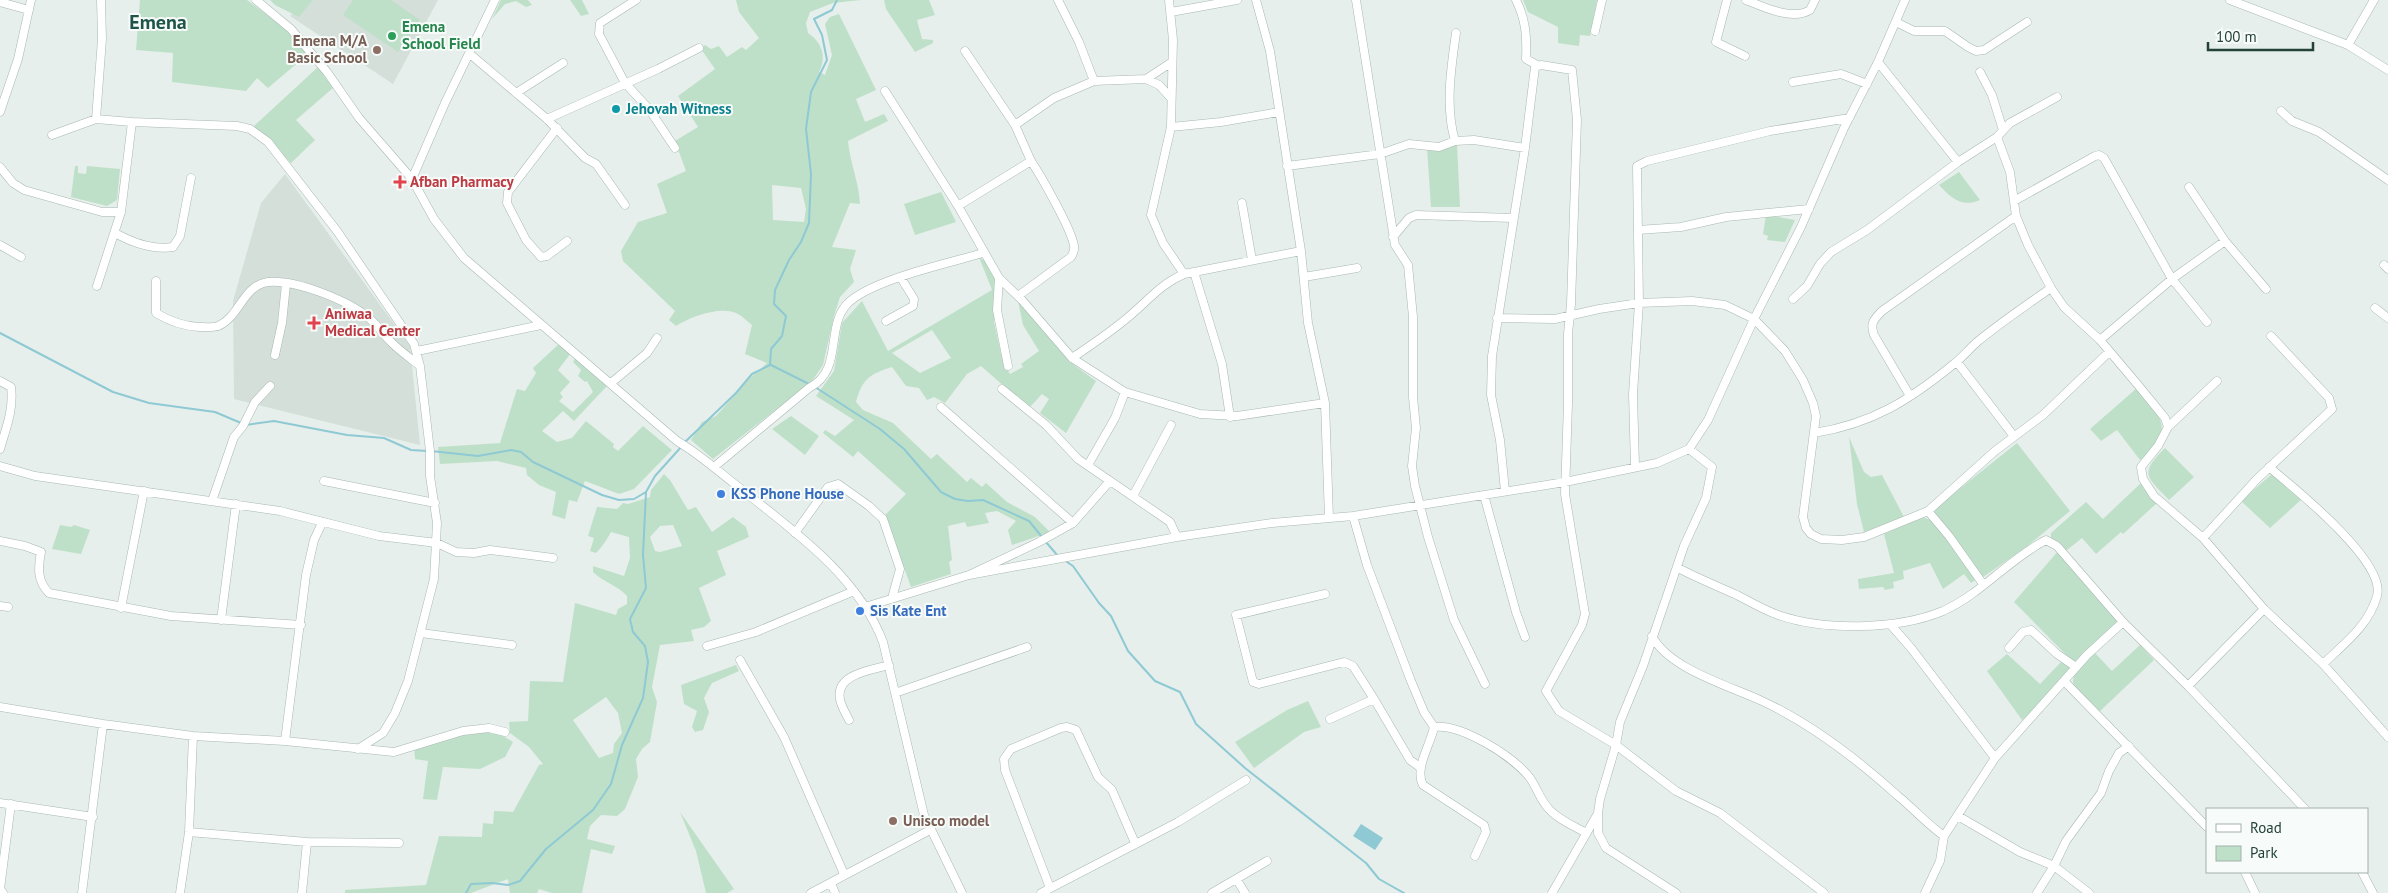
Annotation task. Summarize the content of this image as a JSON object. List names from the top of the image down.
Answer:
{
  "districts": ["Emena"],
  "places": {
    "other": [
      "Emena School Field",
      "Emena M/A Basic School",
      "Jehovah Witness",
      "KSS Phone House",
      "Sis Kate Ent",
      "Unisco model"
    ],
    "health": ["Afban Pharmacy", "Aniwaa Medical Center"]
  },
  "legend": ["Road", "Park"],
  "scale_bar": "100 m"
}
